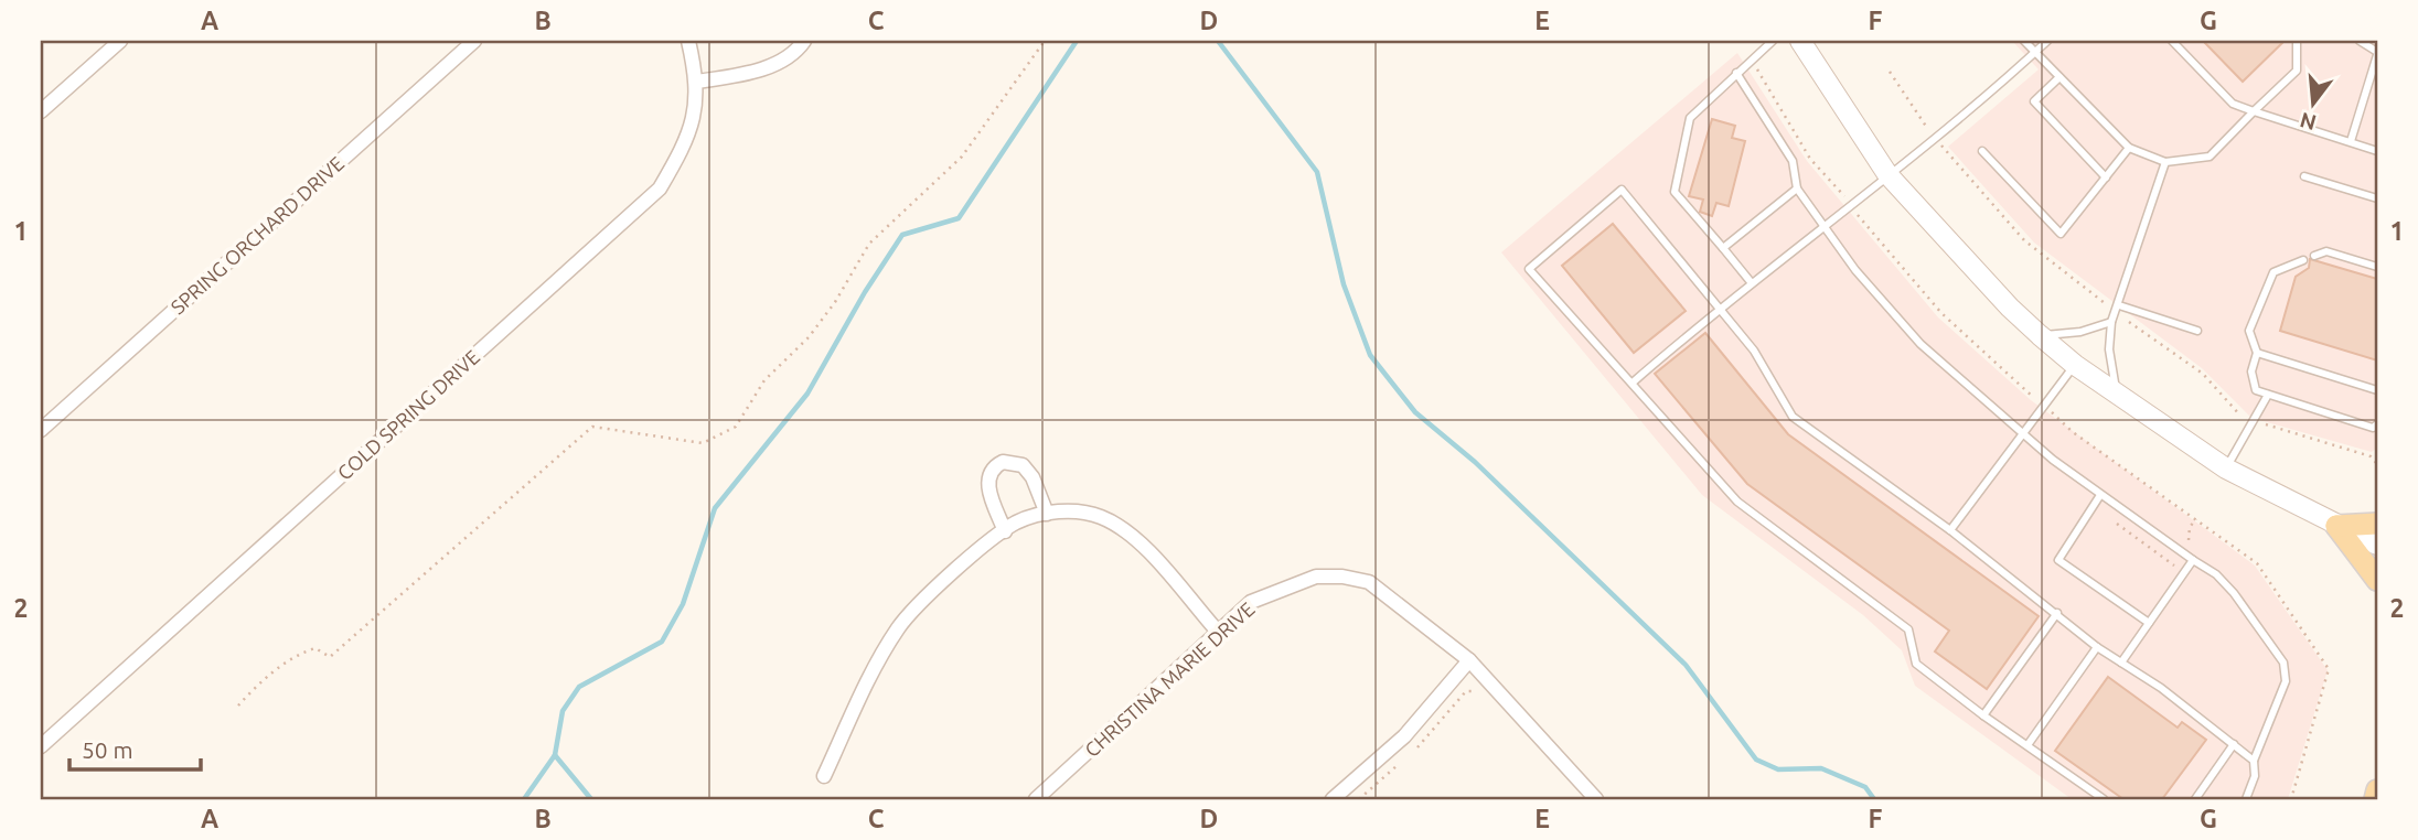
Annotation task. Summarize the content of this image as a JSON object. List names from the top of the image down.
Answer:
{
  "streets": {
    "street": ["SPRING ORCHARD DRIVE", "COLD SPRING DRIVE", "CHRISTINA MARIE DRIVE"]
  },
  "scale_bar": "50 m",
  "north": "bottom",
  "grid": {
    "columns": [
      "A",
      "B",
      "C",
      "D",
      "E",
      "F",
      "G"
    ],
    "rows": ["1", "2"]
  }
}
